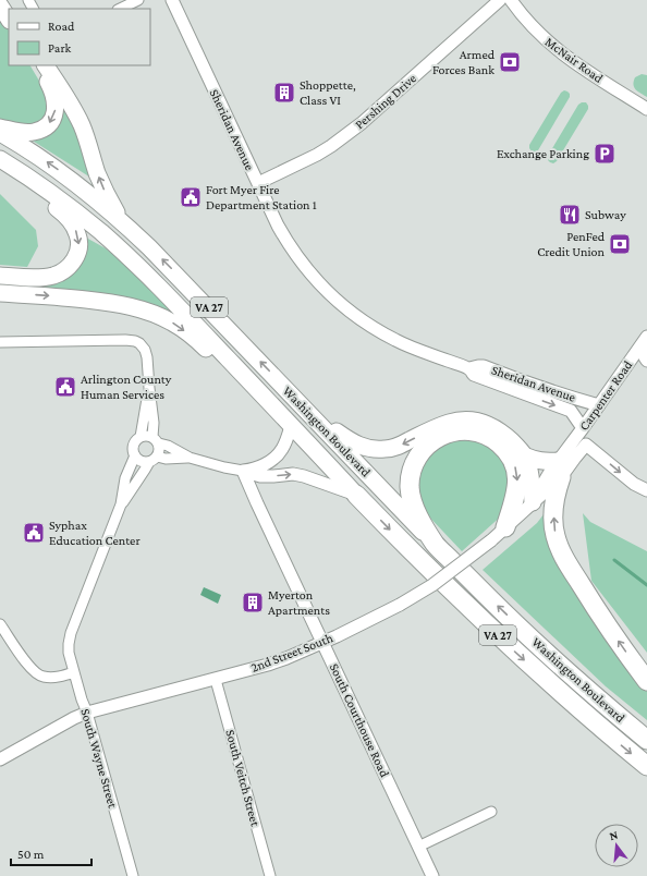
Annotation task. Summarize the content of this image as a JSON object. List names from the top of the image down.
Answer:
{
  "streets": {
    "highway": ["VA 27", "Washington Boulevard"],
    "street": [
      "McNair Road",
      "Pershing Drive",
      "Sheridan Avenue",
      "Carpenter Road",
      "2nd Street South",
      "South Courthouse Road",
      "South Wayne Street",
      "South Veitch Street"
    ]
  },
  "crossings": [
    ["Pershing Drive", "Sheridan Avenue"],
    ["Sheridan Avenue", "Carpenter Road"],
    ["Carpenter Road", "2nd Street South"],
    ["2nd Street South", "South Courthouse Road"],
    ["2nd Street South", "South Wayne Street"],
    ["2nd Street South", "South Veitch Street"]
  ],
  "places": {
    "bank": ["Armed Forces Bank", "PenFed Credit Union"],
    "building": ["Shoppette, Class VI", "Myerton Apartments"],
    "parking": ["Exchange Parking"],
    "public building": ["Fort Myer Fire Department Station 1", "Arlington County Human Services", "Syphax Education Center"],
    "restaurant": ["Subway"]
  },
  "legend": ["Road", "Park"],
  "scale_bar": "50 m",
  "north": "top"
}
